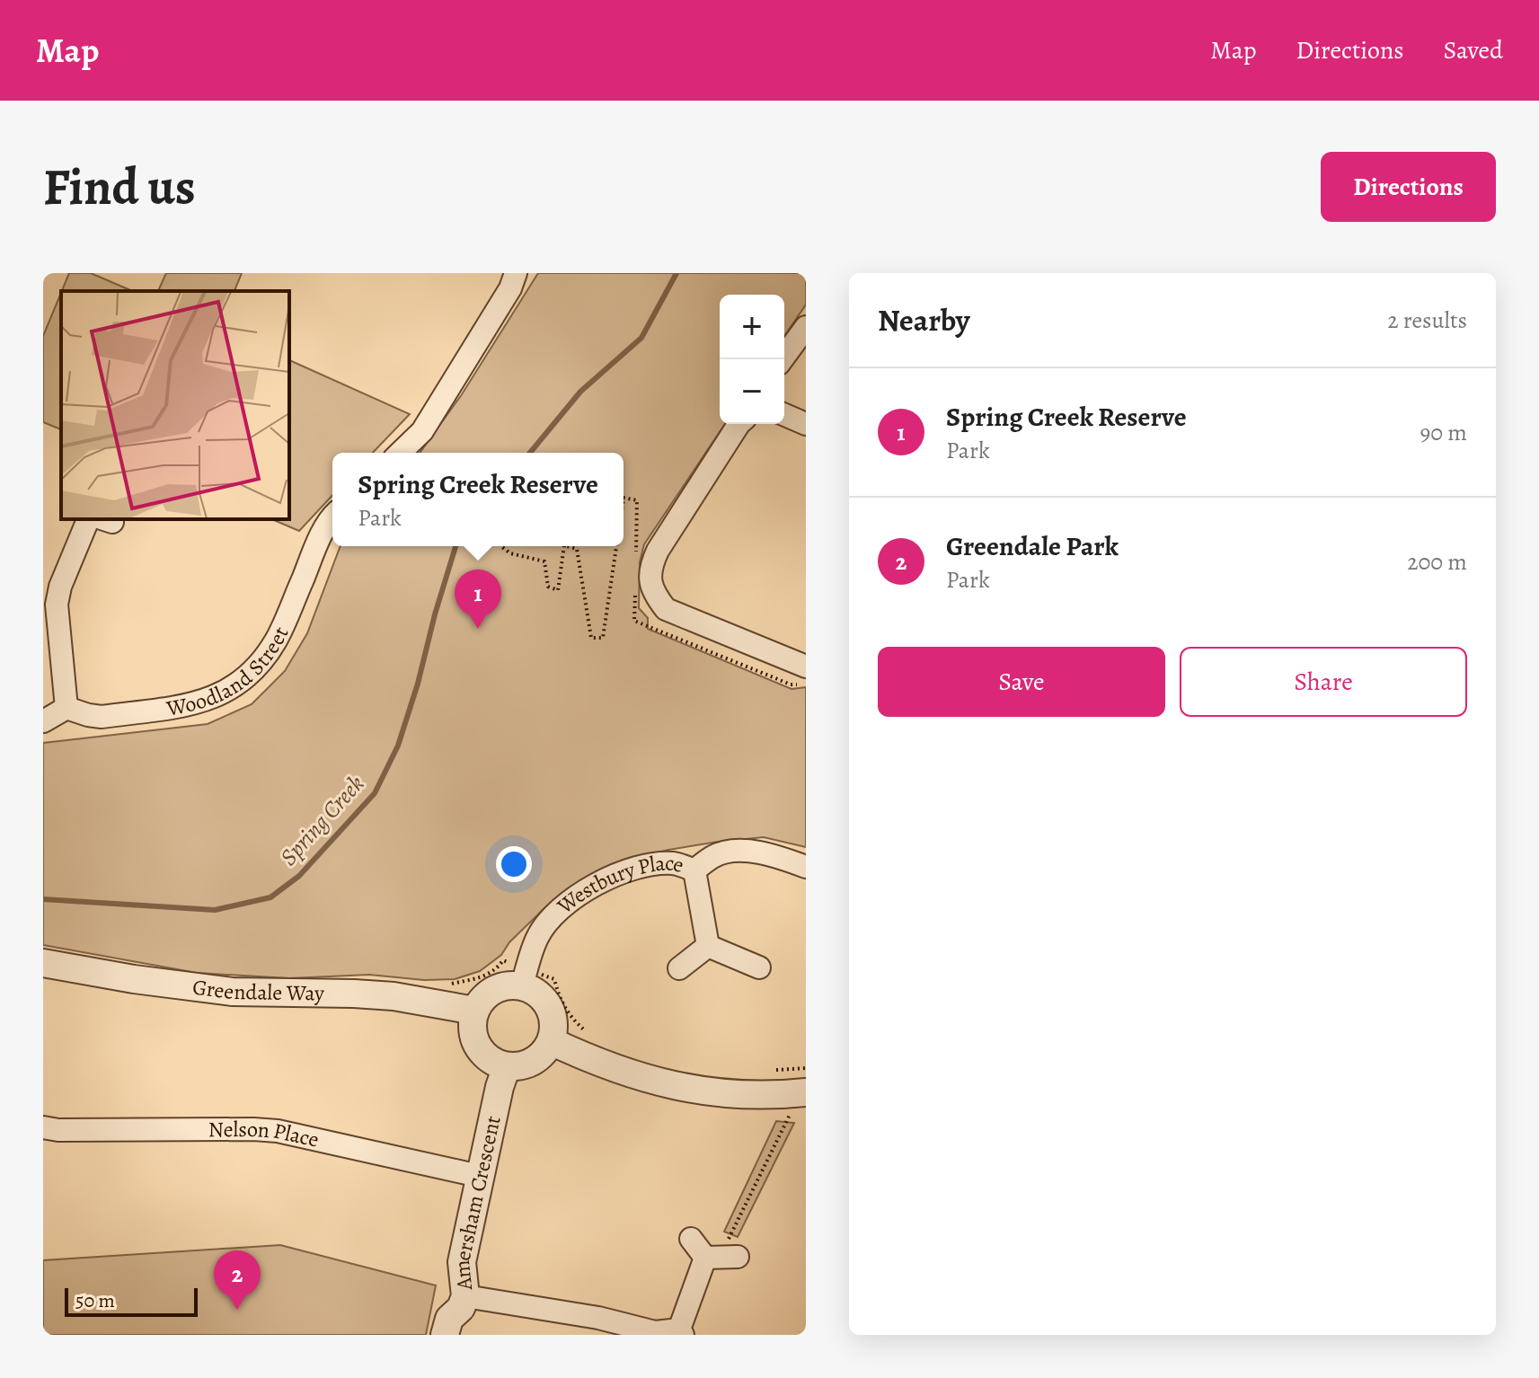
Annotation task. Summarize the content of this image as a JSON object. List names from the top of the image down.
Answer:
{
  "streets": {
    "street": [
      "Woodland Street",
      "Westbury Place",
      "Greendale Way",
      "Nelson Place",
      "Amersham Crescent"
    ]
  },
  "crossings": [
    ["Westbury Place", "Greendale Way"],
    ["Westbury Place", "Amersham Crescent"],
    ["Greendale Way", "Amersham Crescent"],
    ["Nelson Place", "Amersham Crescent"]
  ],
  "water": ["Spring Creek"],
  "scale_bar": "50 m",
  "page": {
    "header": "Map",
    "nav": ["Map", "Directions", "Saved"],
    "buttons": [
      "Directions",
      ["Save", "Share"]
    ],
    "title": "Find us",
    "heading": ["Nearby", "2 results"],
    "map_buttons": ["+", "−"],
    "list": [
      {
        "mark": "1",
        "name": "Spring Creek Reserve",
        "note": "Park",
        "value": "90 m"
      },
      {
        "mark": "2",
        "name": "Greendale Park",
        "note": "Park",
        "value": "200 m"
      }
    ],
    "popup": ["Spring Creek Reserve", "Park"],
    "pins": ["1", "2"],
    "scale": "50 m"
  }
}
